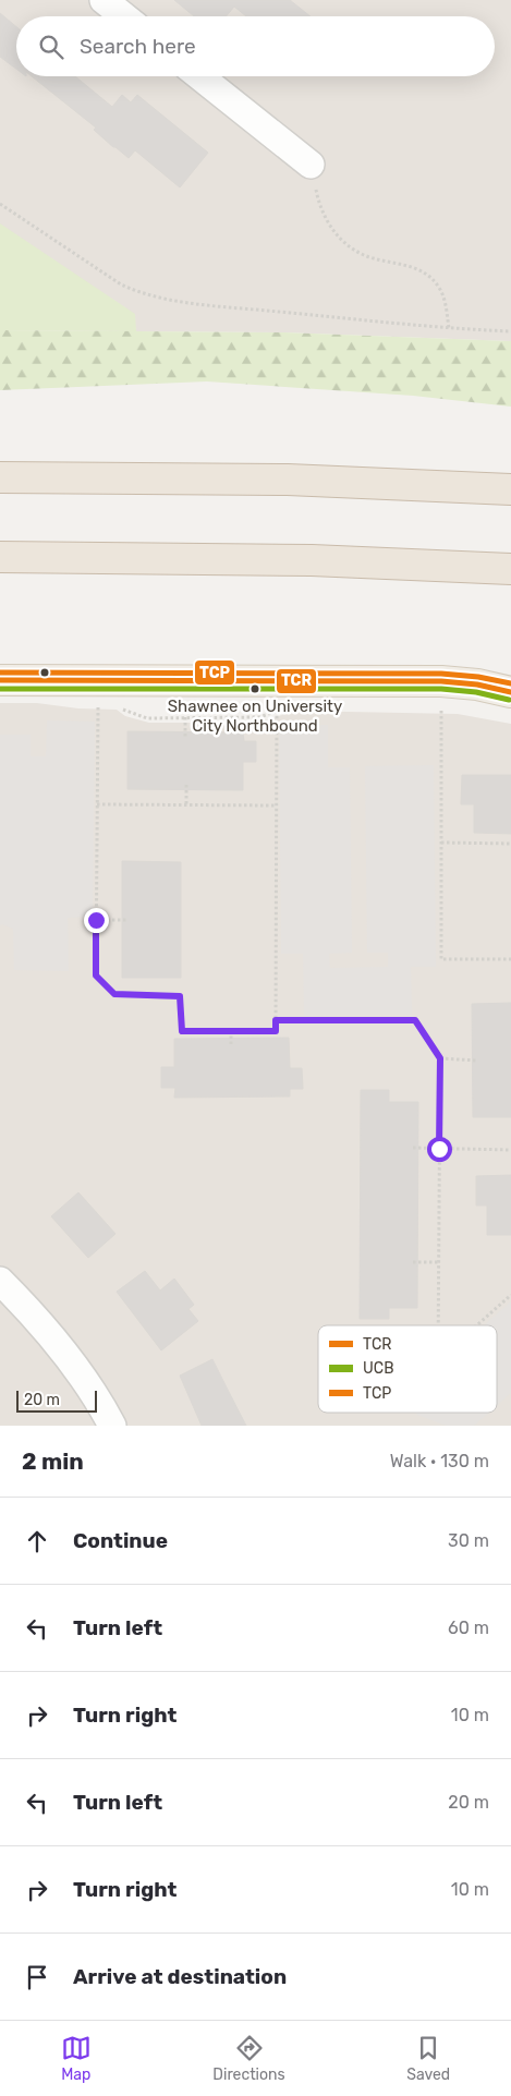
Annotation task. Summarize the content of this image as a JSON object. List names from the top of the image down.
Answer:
{
  "places": ["Shawnee on University City Northbound"],
  "lines": ["transit line TCP", "transit line TCR", "transit line UCB"],
  "legend": ["TCR", "UCB", "TCP"],
  "scale_bar": "20 m",
  "page": {
    "search": "Search here",
    "scale": "20 m",
    "heading": ["2 min", "Walk · 130 m"],
    "list": [
      ["Continue", "30 m"],
      ["Turn left", "60 m"],
      ["Turn right", "10 m"],
      ["Turn left", "20 m"],
      ["Turn right", "10 m"],
      "Arrive at destination"
    ],
    "nav": ["Map", "Directions", "Saved"]
  }
}
